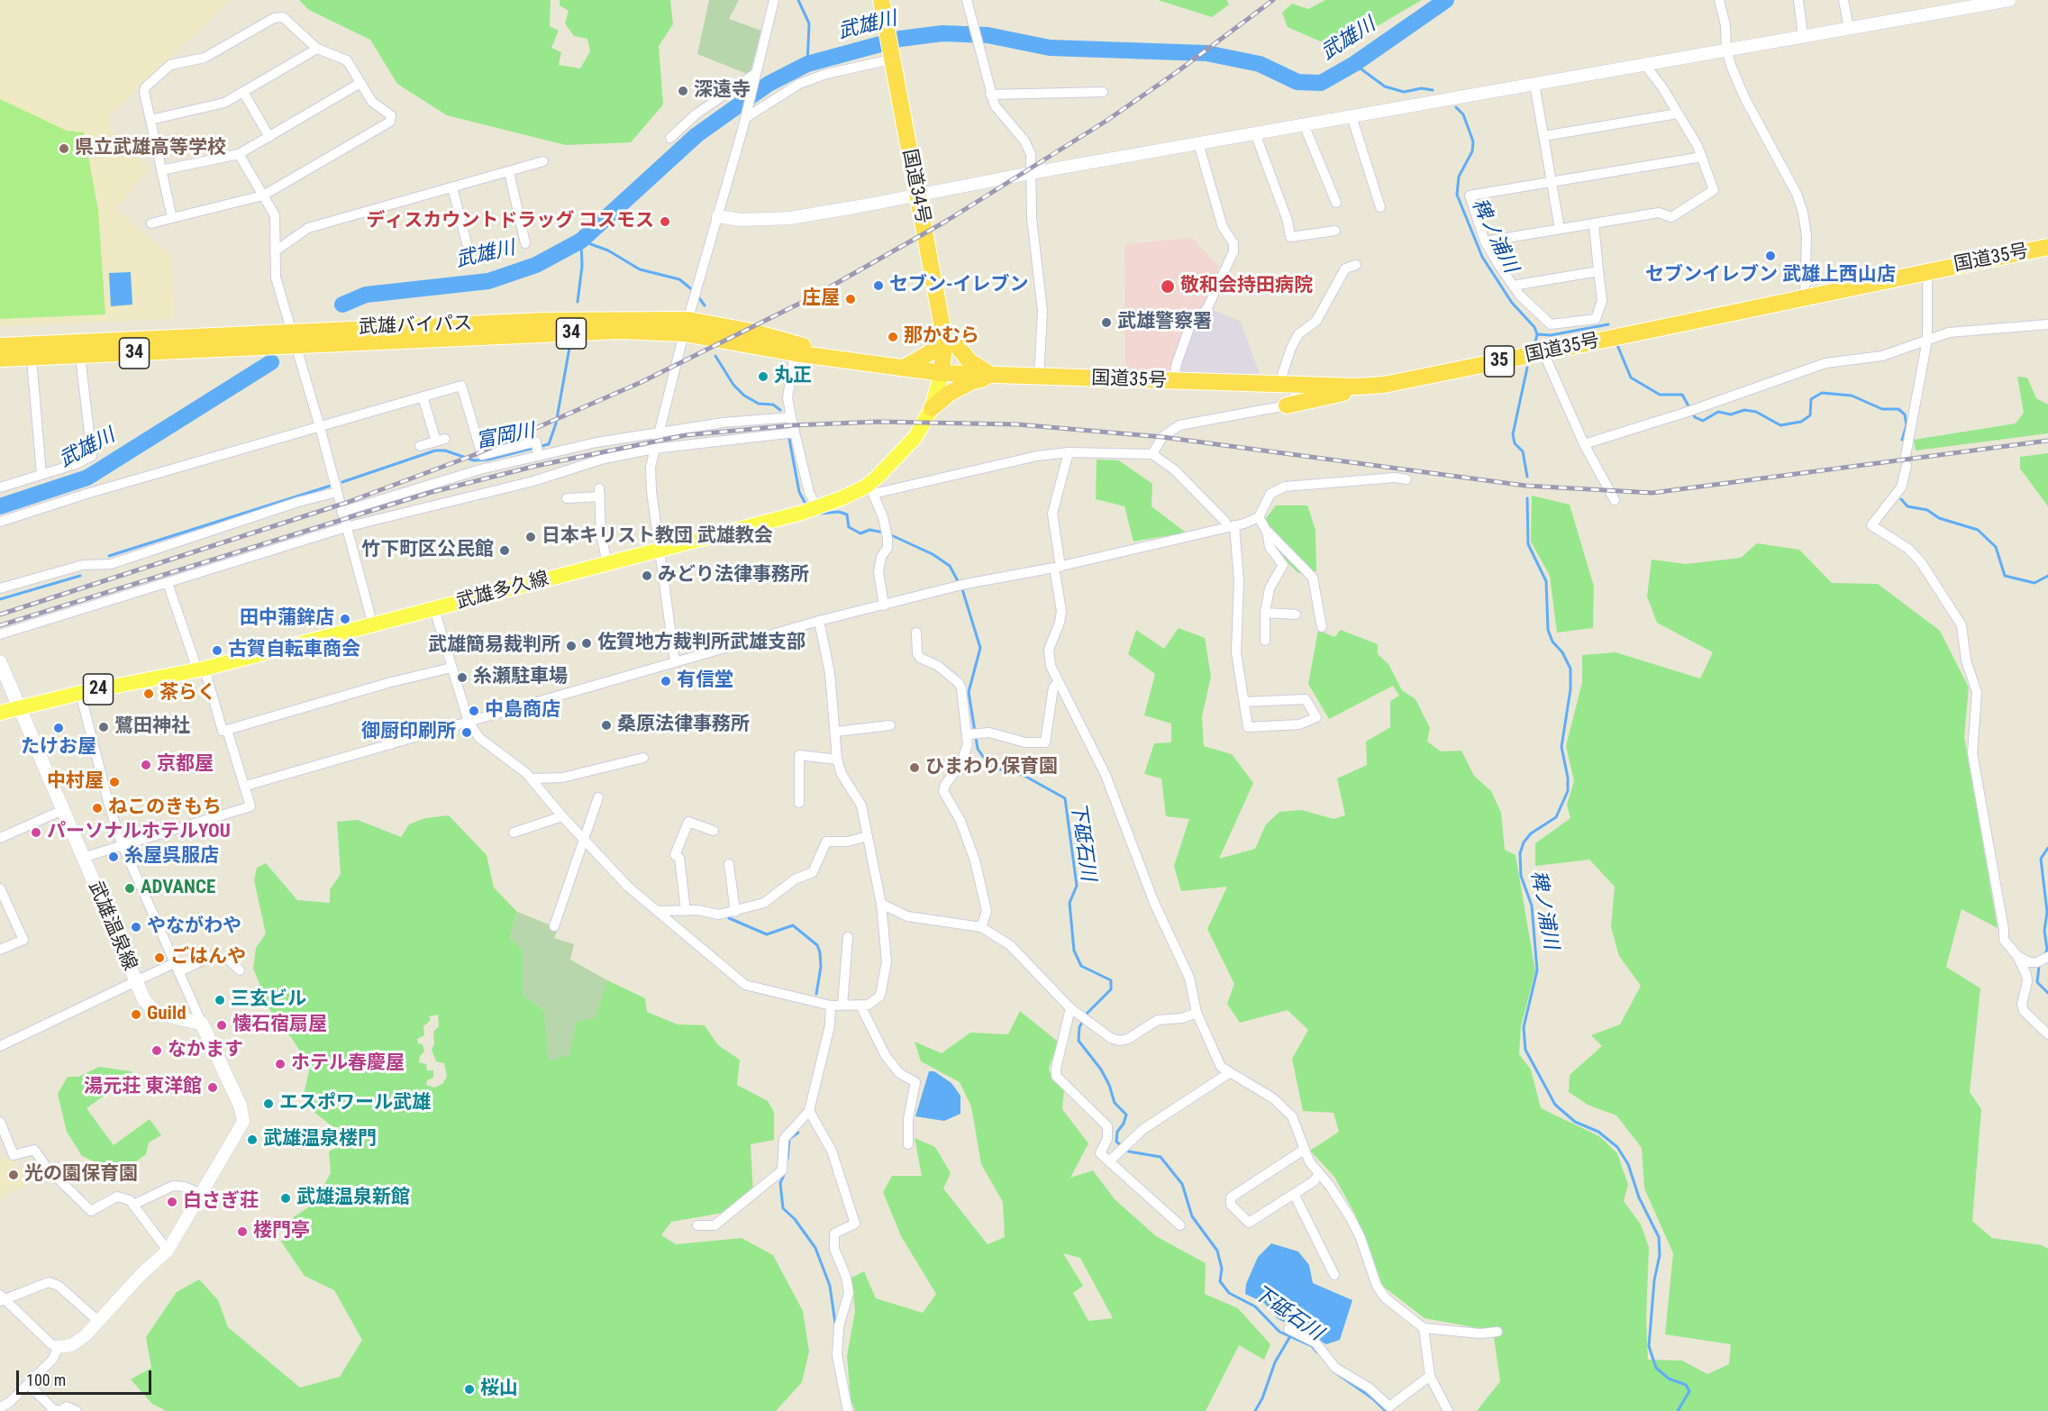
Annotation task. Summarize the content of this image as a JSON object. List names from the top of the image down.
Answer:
{
  "streets": {
    "highway": [
      "国道34号",
      "国道35号",
      "武雄バイパス",
      "34",
      "35"
    ],
    "main road": ["武雄多久線", "24", "武雄温泉線"]
  },
  "crossings": [
    ["国道34号", "国道35号"],
    ["国道34号", "武雄バイパス"],
    ["国道34号", "武雄多久線"],
    ["国道35号", "武雄バイパス"],
    ["国道35号", "武雄多久線"],
    ["武雄バイパス", "武雄多久線"],
    ["武雄多久線", "武雄温泉線"]
  ],
  "water": [
    "武雄川",
    "稗ノ浦川",
    "富岡川",
    "下砥石川"
  ],
  "places": [
    "深遠寺",
    "県立武雄高等学校",
    "ディスカウントドラッグ コスモス",
    "セブンイレブン 武雄上西山店",
    "セブン-イレブン",
    "敬和会持田病院",
    "庄屋",
    "武雄警察署",
    "那かむら",
    "丸正",
    "日本キリスト教団 武雄教会",
    "竹下町区公民館",
    "みどり法律事務所",
    "田中蒲鉾店",
    "佐賀地方裁判所武雄支部",
    "武雄簡易裁判所",
    "古賀自転車商会",
    "糸瀬駐車場",
    "有信堂",
    "茶らく",
    "中島商店",
    "桑原法律事務所",
    "鷺田神社",
    "たけお屋",
    "御厨印刷所",
    "京都屋",
    "ひまわり保育園",
    "中村屋",
    "ねこのきもち",
    "パーソナルホテルYOU",
    "糸屋呉服店",
    "ADVANCE",
    "やながわや",
    "ごはんや",
    "三玄ビル",
    "Guild",
    "懐石宿扇屋",
    "なかます",
    "ホテル春慶屋",
    "湯元荘 東洋館",
    "エスポワール武雄",
    "武雄温泉楼門",
    "光の園保育園",
    "武雄温泉新館",
    "白さぎ荘",
    "楼門亭",
    "桜山"
  ],
  "scale_bar": "100 m"
}
